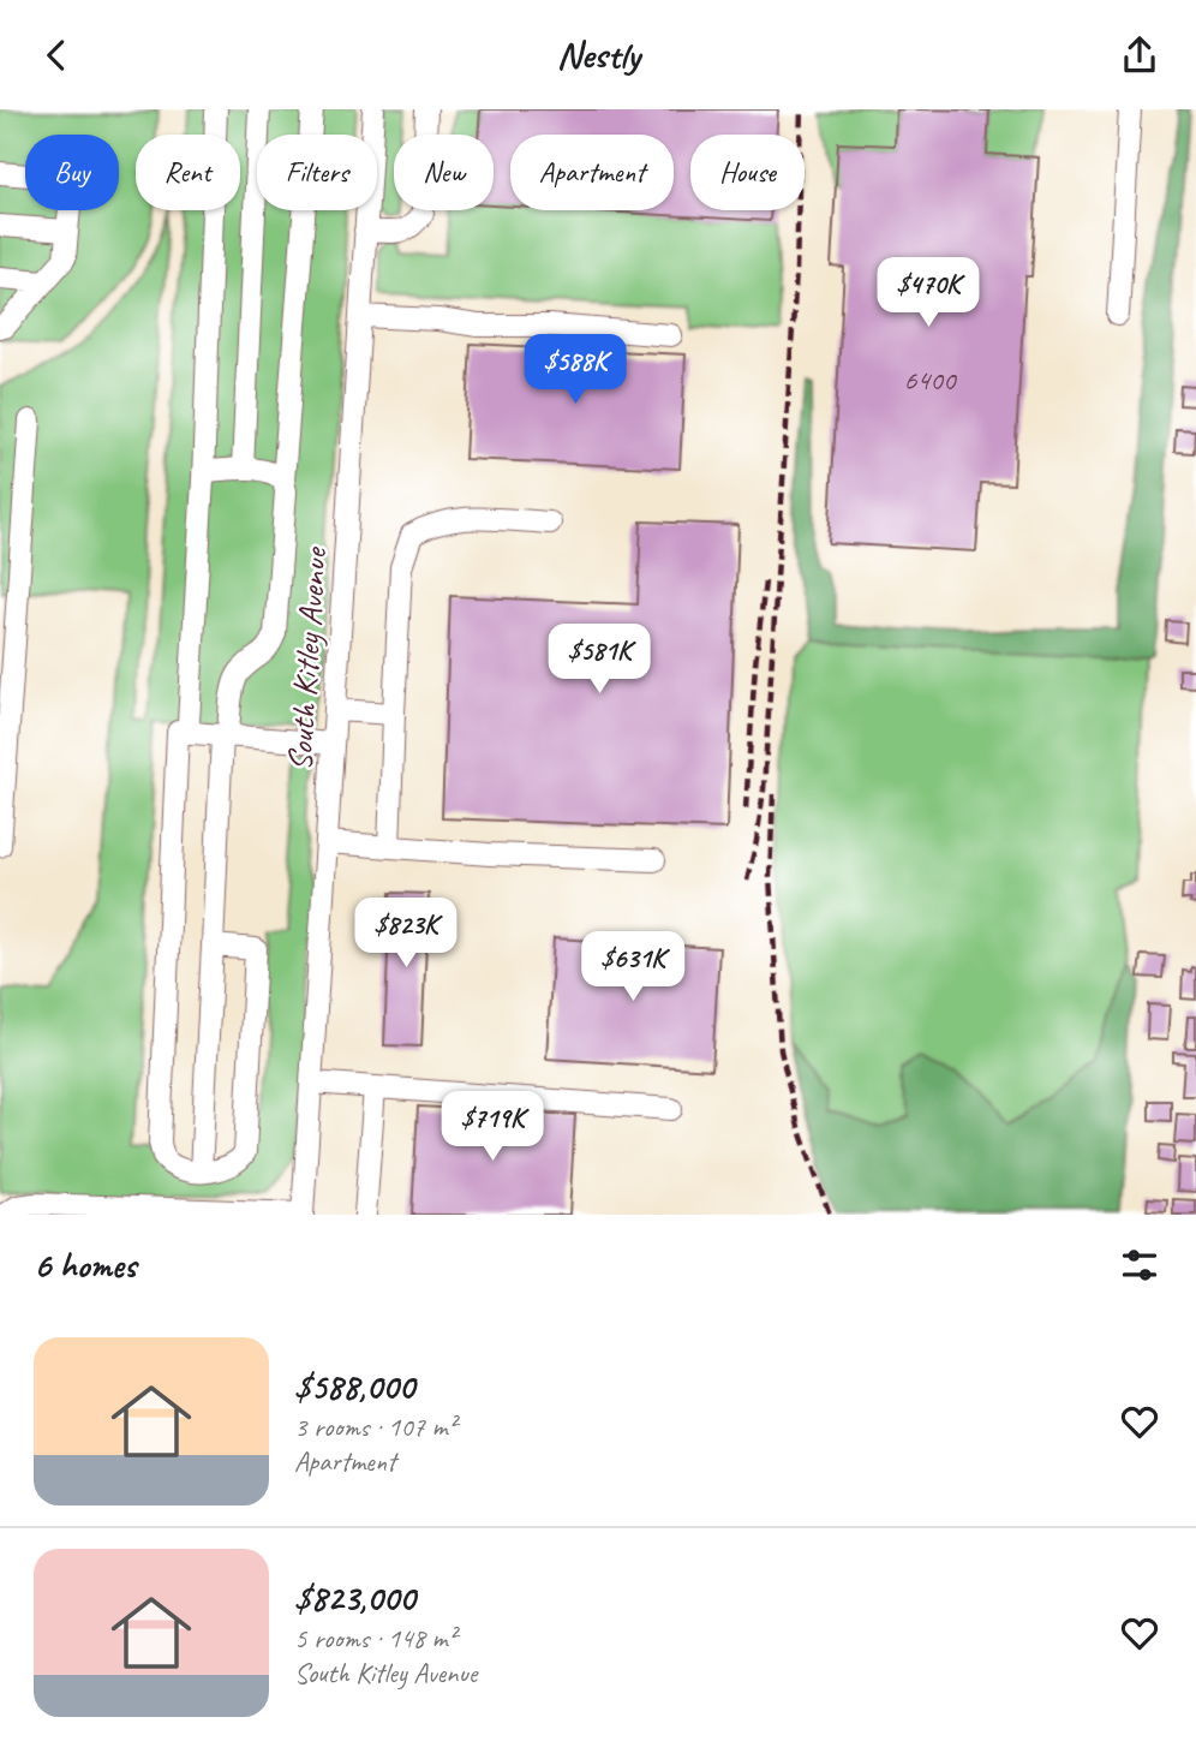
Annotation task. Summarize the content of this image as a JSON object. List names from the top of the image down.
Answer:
{
  "streets": {
    "street": ["South Kitley Avenue"]
  },
  "house_numbers": ["6400"],
  "page": {
    "header": "Nestly",
    "chip": [
      "Buy",
      "Rent",
      "Filters",
      "New",
      "Apartment",
      "House"
    ],
    "price": [
      "$470K",
      "$588K",
      "$581K",
      "$823K",
      "$631K",
      "$719K"
    ],
    "heading": "6 homes",
    "list": [
      {
        "name": "$588,000",
        "note": "3 rooms · 107 m² · Apartment"
      },
      {
        "name": "$823,000",
        "note": "5 rooms · 148 m² · South Kitley Avenue"
      }
    ]
  }
}
